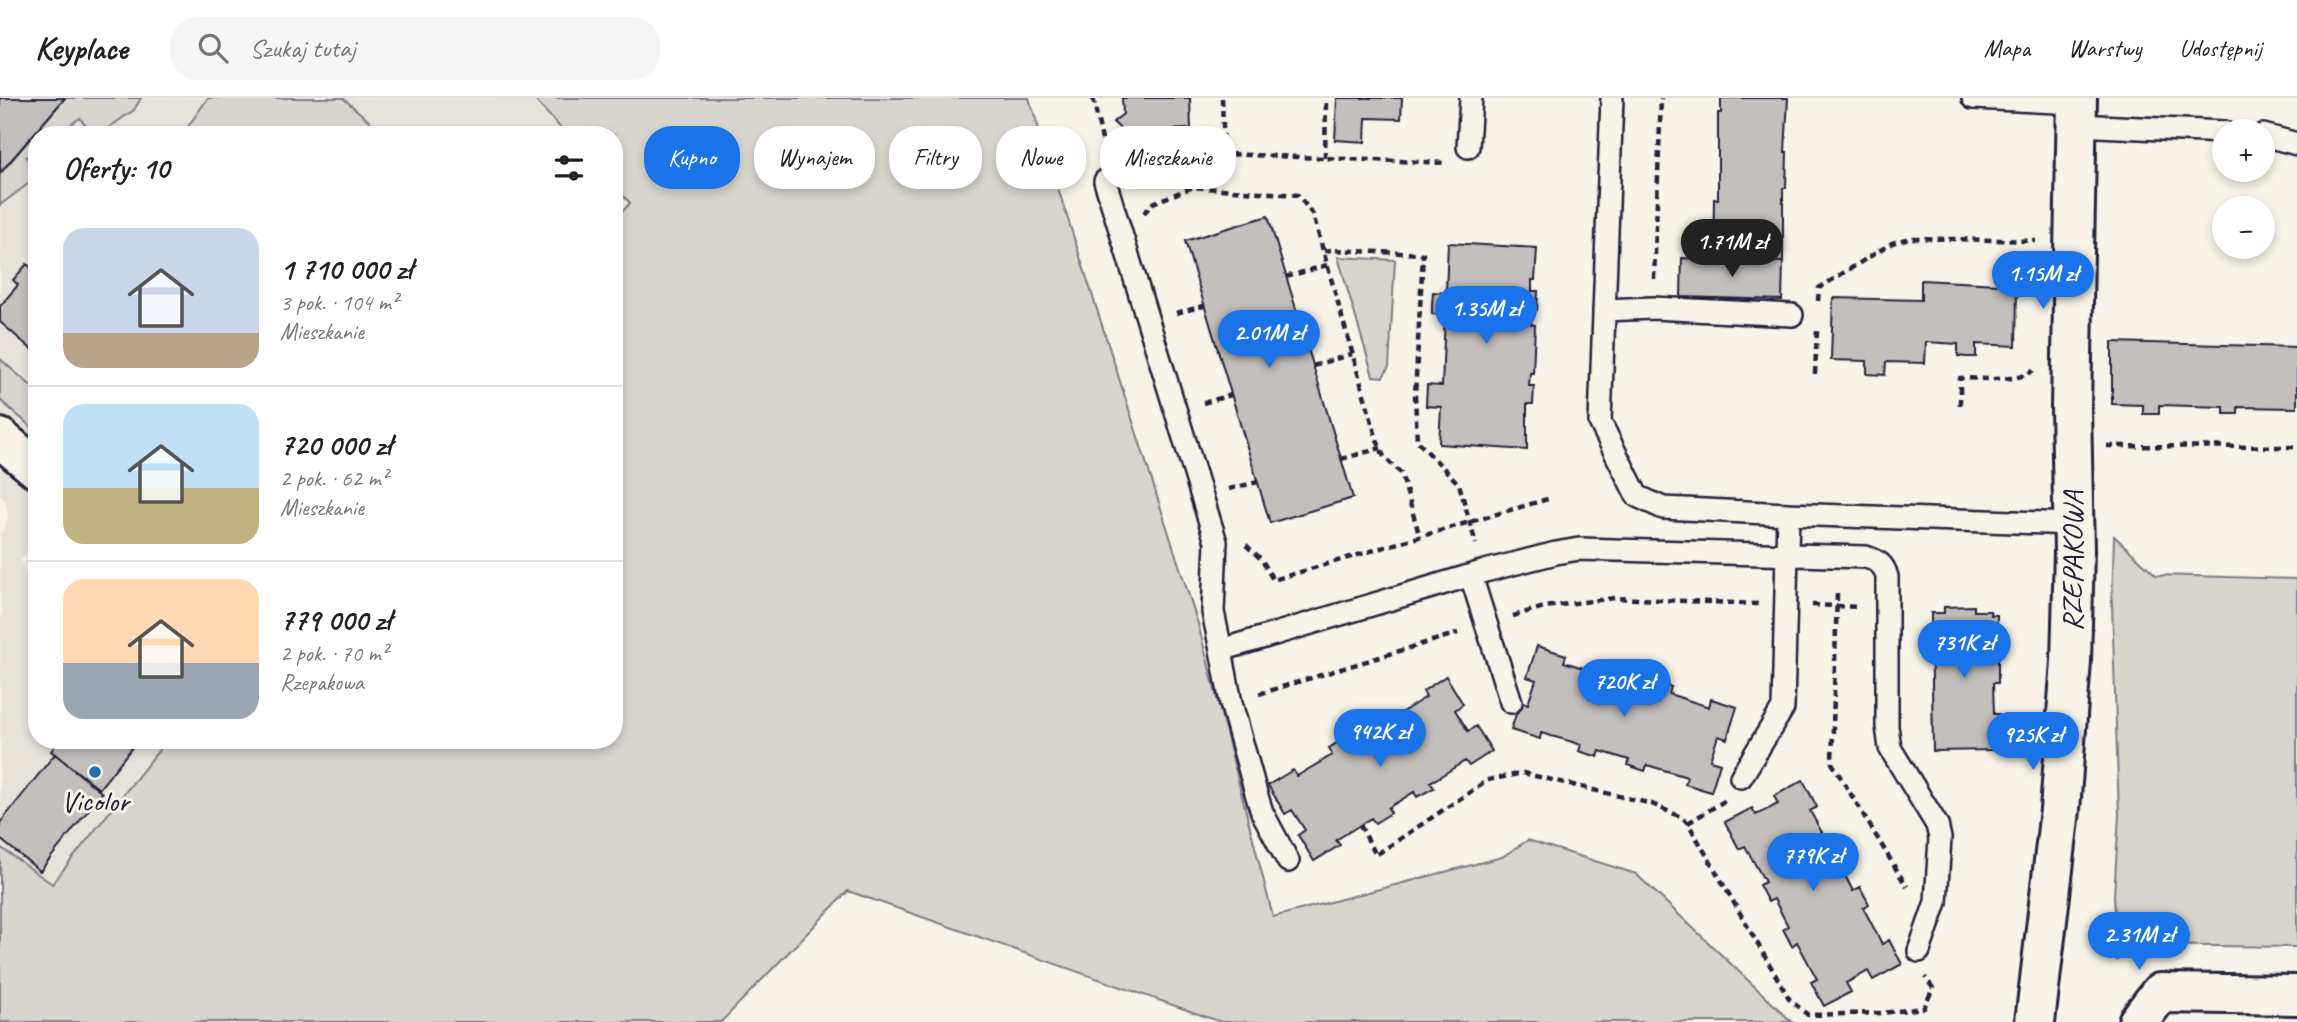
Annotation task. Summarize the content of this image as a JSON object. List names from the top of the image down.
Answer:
{
  "streets": {
    "street": ["RZEPAKOWA"]
  },
  "places": ["Vicolor"],
  "page": {
    "header": "Keyplace",
    "search": "Szukaj tutaj",
    "nav": ["Mapa", "Warstwy", "Udostępnij"],
    "map_buttons": ["+", "−"],
    "chip": [
      "Kupno",
      "Wynajem",
      "Filtry",
      "Nowe",
      "Mieszkanie"
    ],
    "heading": "Oferty: 10",
    "list": [
      {
        "name": "1 710 000 zł",
        "note": "3 pok. · 104 m² · Mieszkanie"
      },
      {
        "name": "720 000 zł",
        "note": "2 pok. · 62 m² · Mieszkanie"
      },
      {
        "name": "779 000 zł",
        "note": "2 pok. · 70 m² · Rzepakowa"
      }
    ],
    "price": [
      "1.71M zł",
      "1.15M zł",
      "1.35M zł",
      "2.01M zł",
      "731K zł",
      "720K zł",
      "942K zł",
      "925K zł",
      "779K zł",
      "2.31M zł"
    ]
  }
}
